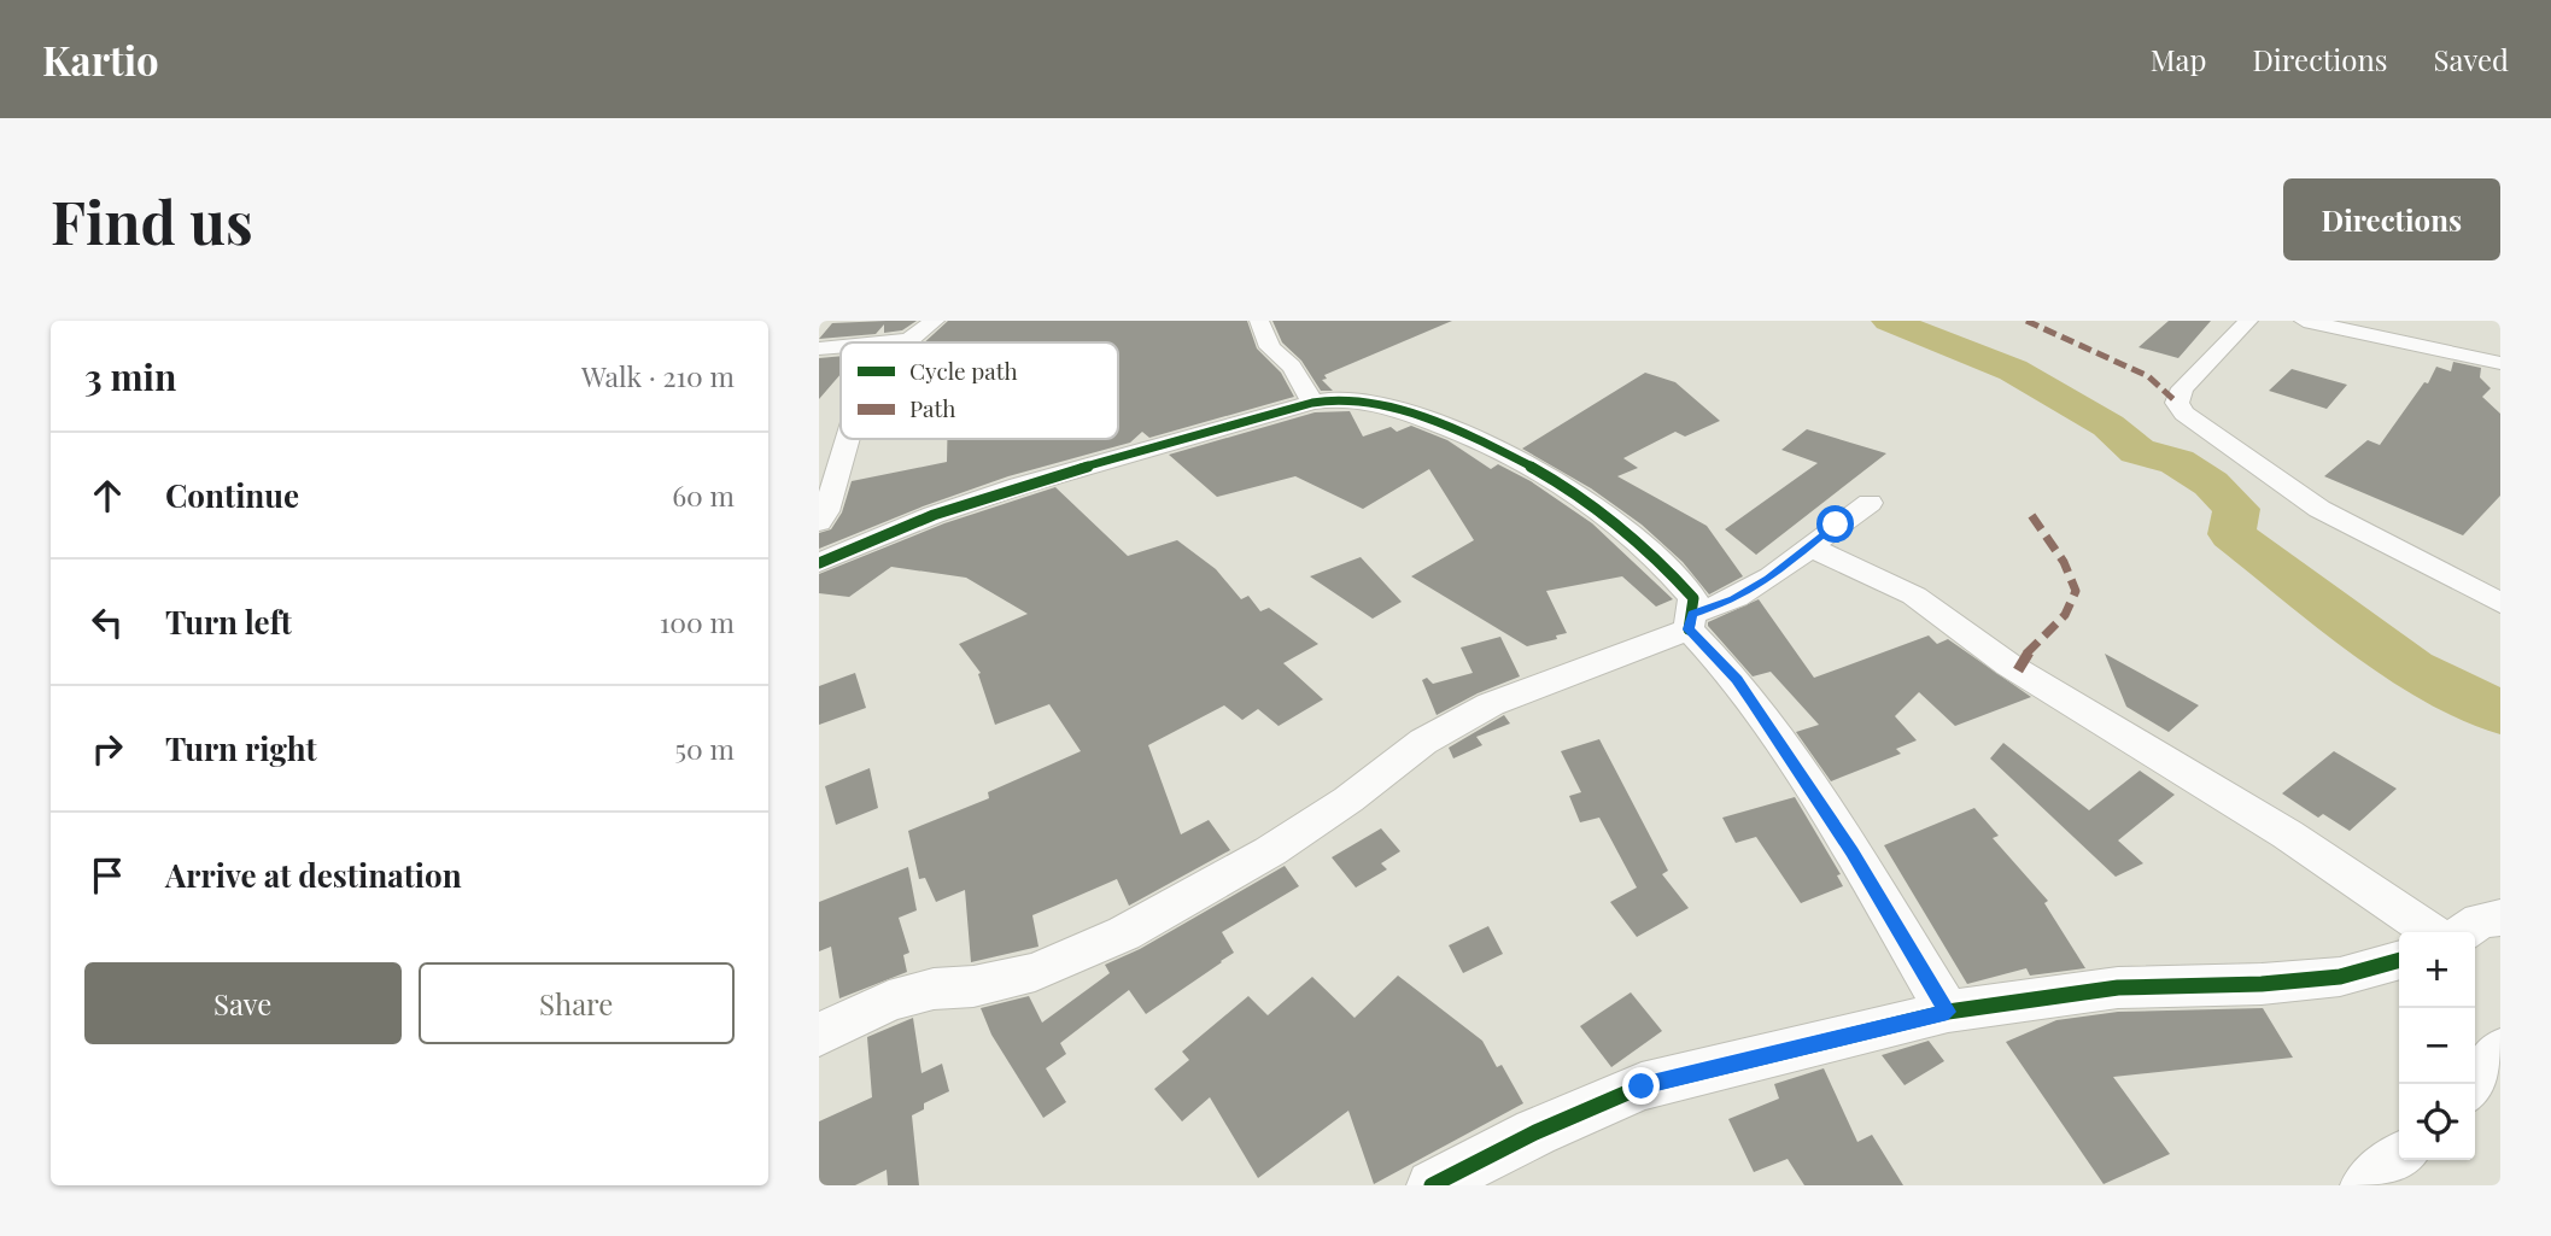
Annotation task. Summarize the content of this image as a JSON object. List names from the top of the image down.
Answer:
{
  "legend": ["Cycle path", "Path"],
  "page": {
    "header": "Kartio",
    "nav": ["Map", "Directions", "Saved"],
    "buttons": [
      "Directions",
      ["Save", "Share"]
    ],
    "title": "Find us",
    "heading": ["3 min", "Walk · 210 m"],
    "list": [
      ["Continue", "60 m"],
      ["Turn left", "100 m"],
      ["Turn right", "50 m"],
      "Arrive at destination"
    ],
    "map_buttons": ["+", "−"]
  }
}
